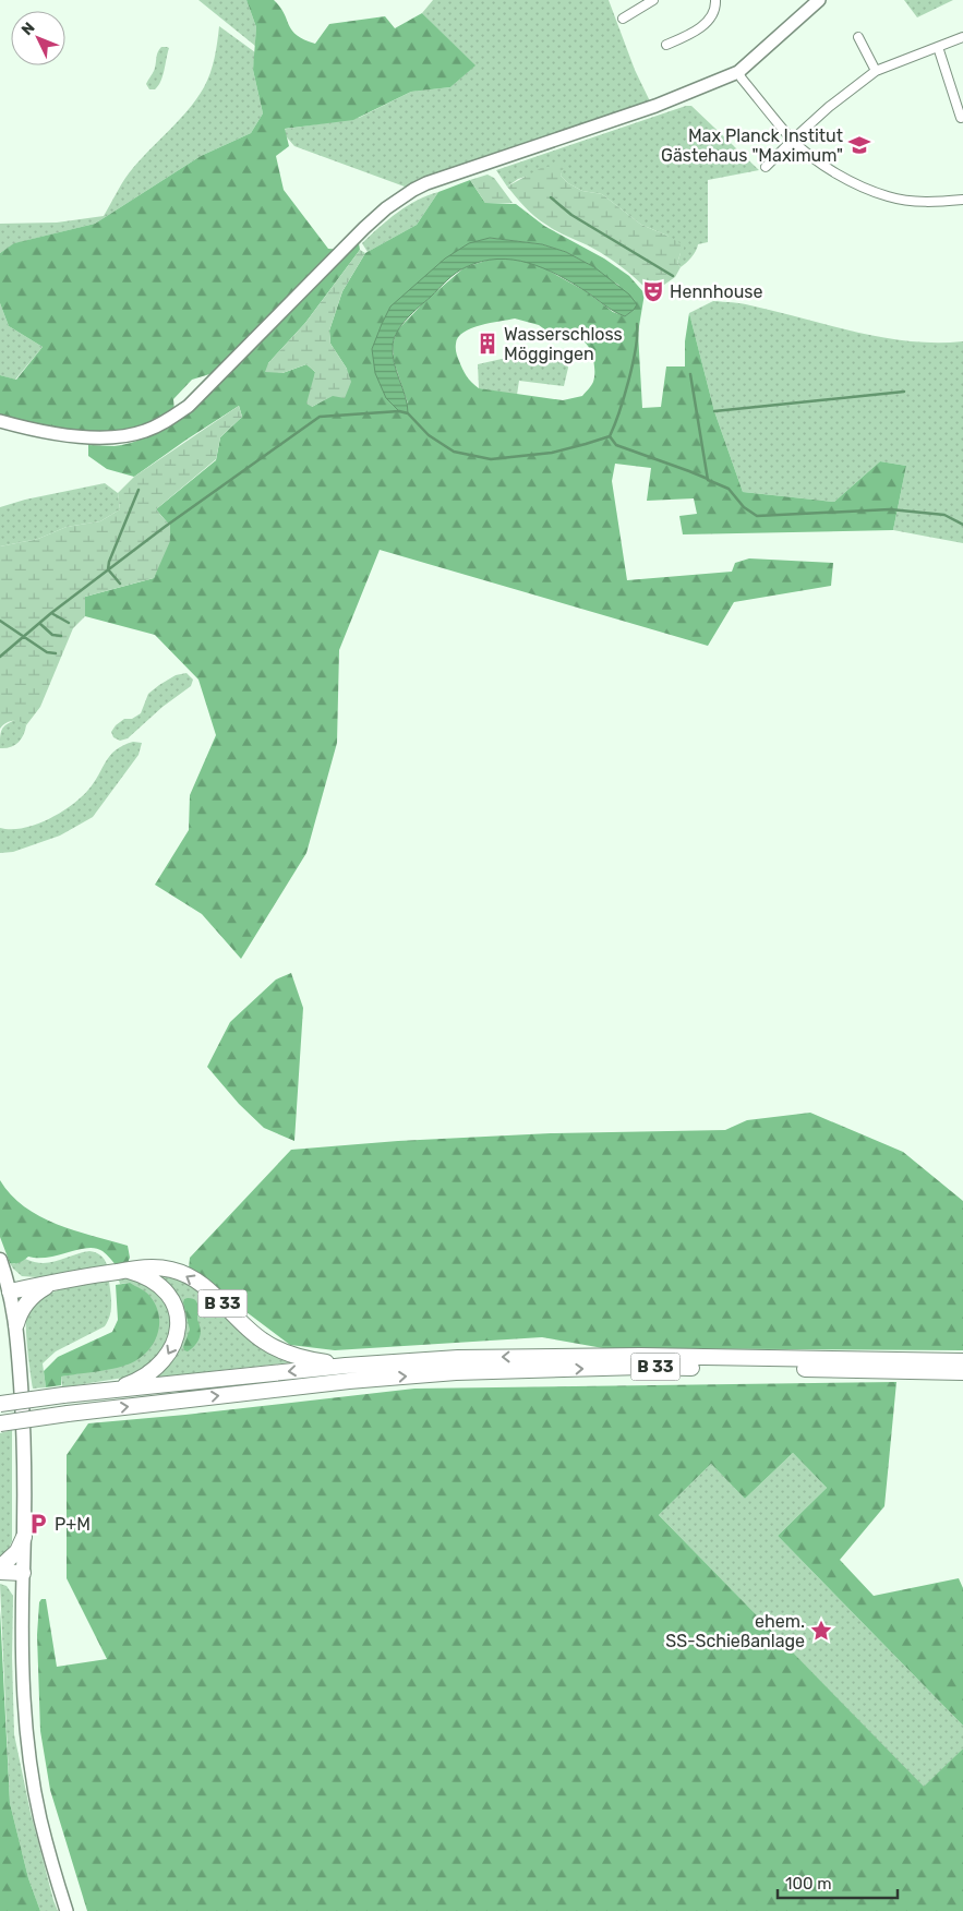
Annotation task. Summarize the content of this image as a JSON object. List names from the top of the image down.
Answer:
{
  "streets": {
    "highway": ["B 33"]
  },
  "places": {
    "school or university": ["Max Planck Institut Gästehaus \"Maximum\""],
    "theatre": ["Hennhouse"],
    "building": ["Wasserschloss Möggingen"],
    "parking": ["P+M"],
    "place": ["ehem. SS-Schießanlage"]
  },
  "scale_bar": "100 m",
  "north": "top left"
}
